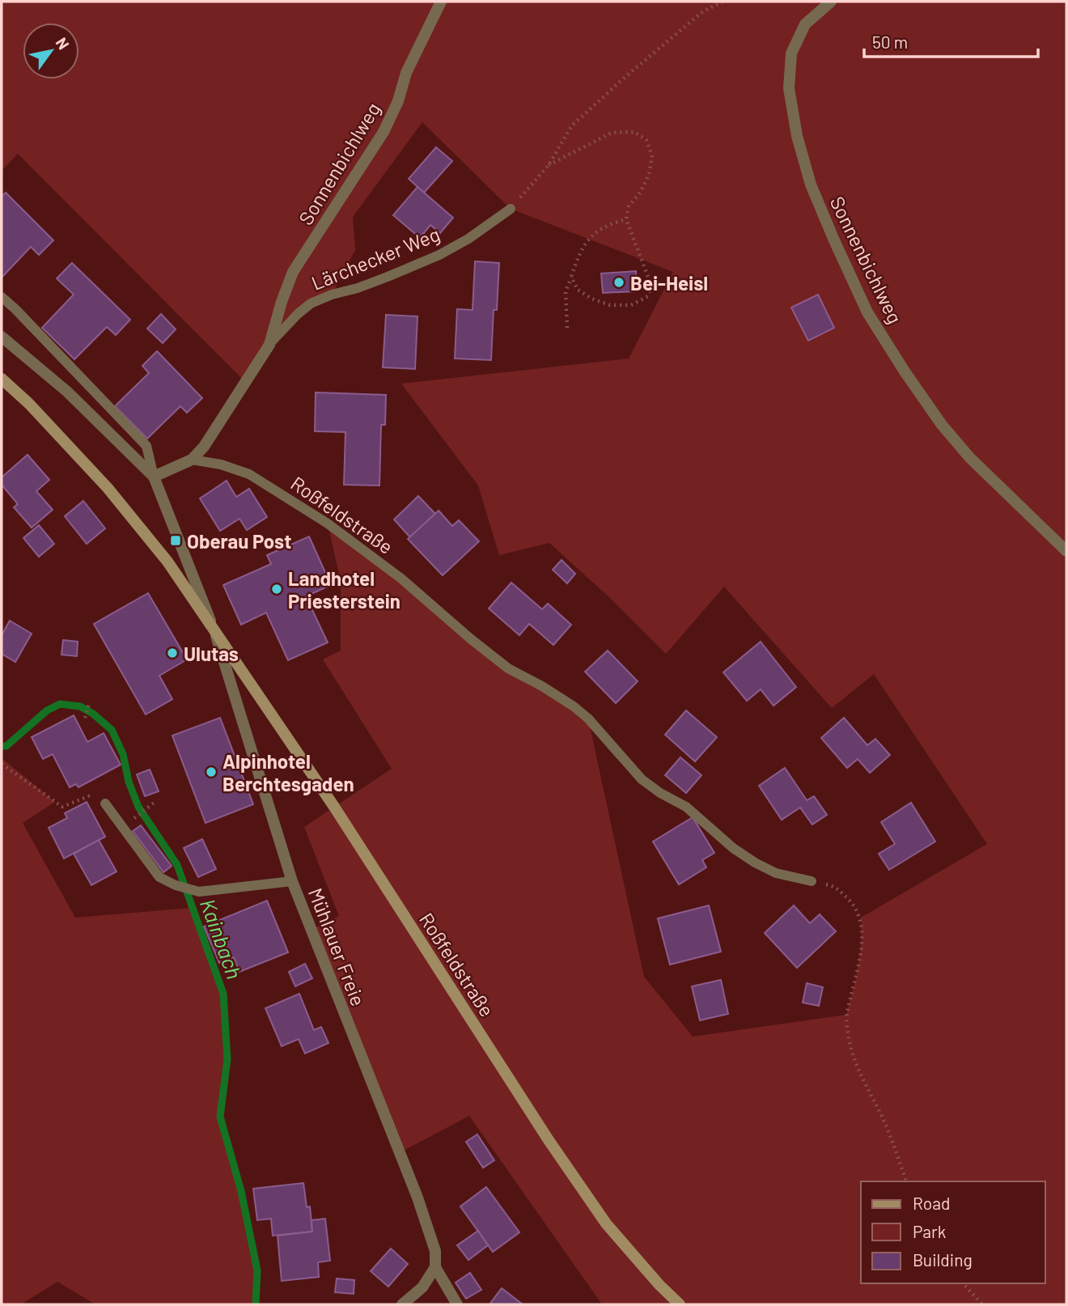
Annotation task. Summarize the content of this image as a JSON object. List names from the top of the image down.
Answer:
{
  "streets": {
    "main road": ["Roßfeldstraße"],
    "street": ["Sonnenbichlweg", "Lärchecker Weg", "Mühlauer Freie"]
  },
  "crossings": [
    ["Sonnenbichlweg", "Lärchecker Weg"],
    ["Lärchecker Weg", "Roßfeldstraße"],
    ["Roßfeldstraße", "Mühlauer Freie"]
  ],
  "water": ["Kainbach"],
  "places": {
    "other": [
      "Bei-Heisl",
      "Landhotel Priesterstein",
      "Ulutas",
      "Alpinhotel Berchtesgaden"
    ],
    "transit": ["Oberau Post"]
  },
  "legend": ["Road", "Park", "Building"],
  "scale_bar": "50 m",
  "north": "top right"
}
